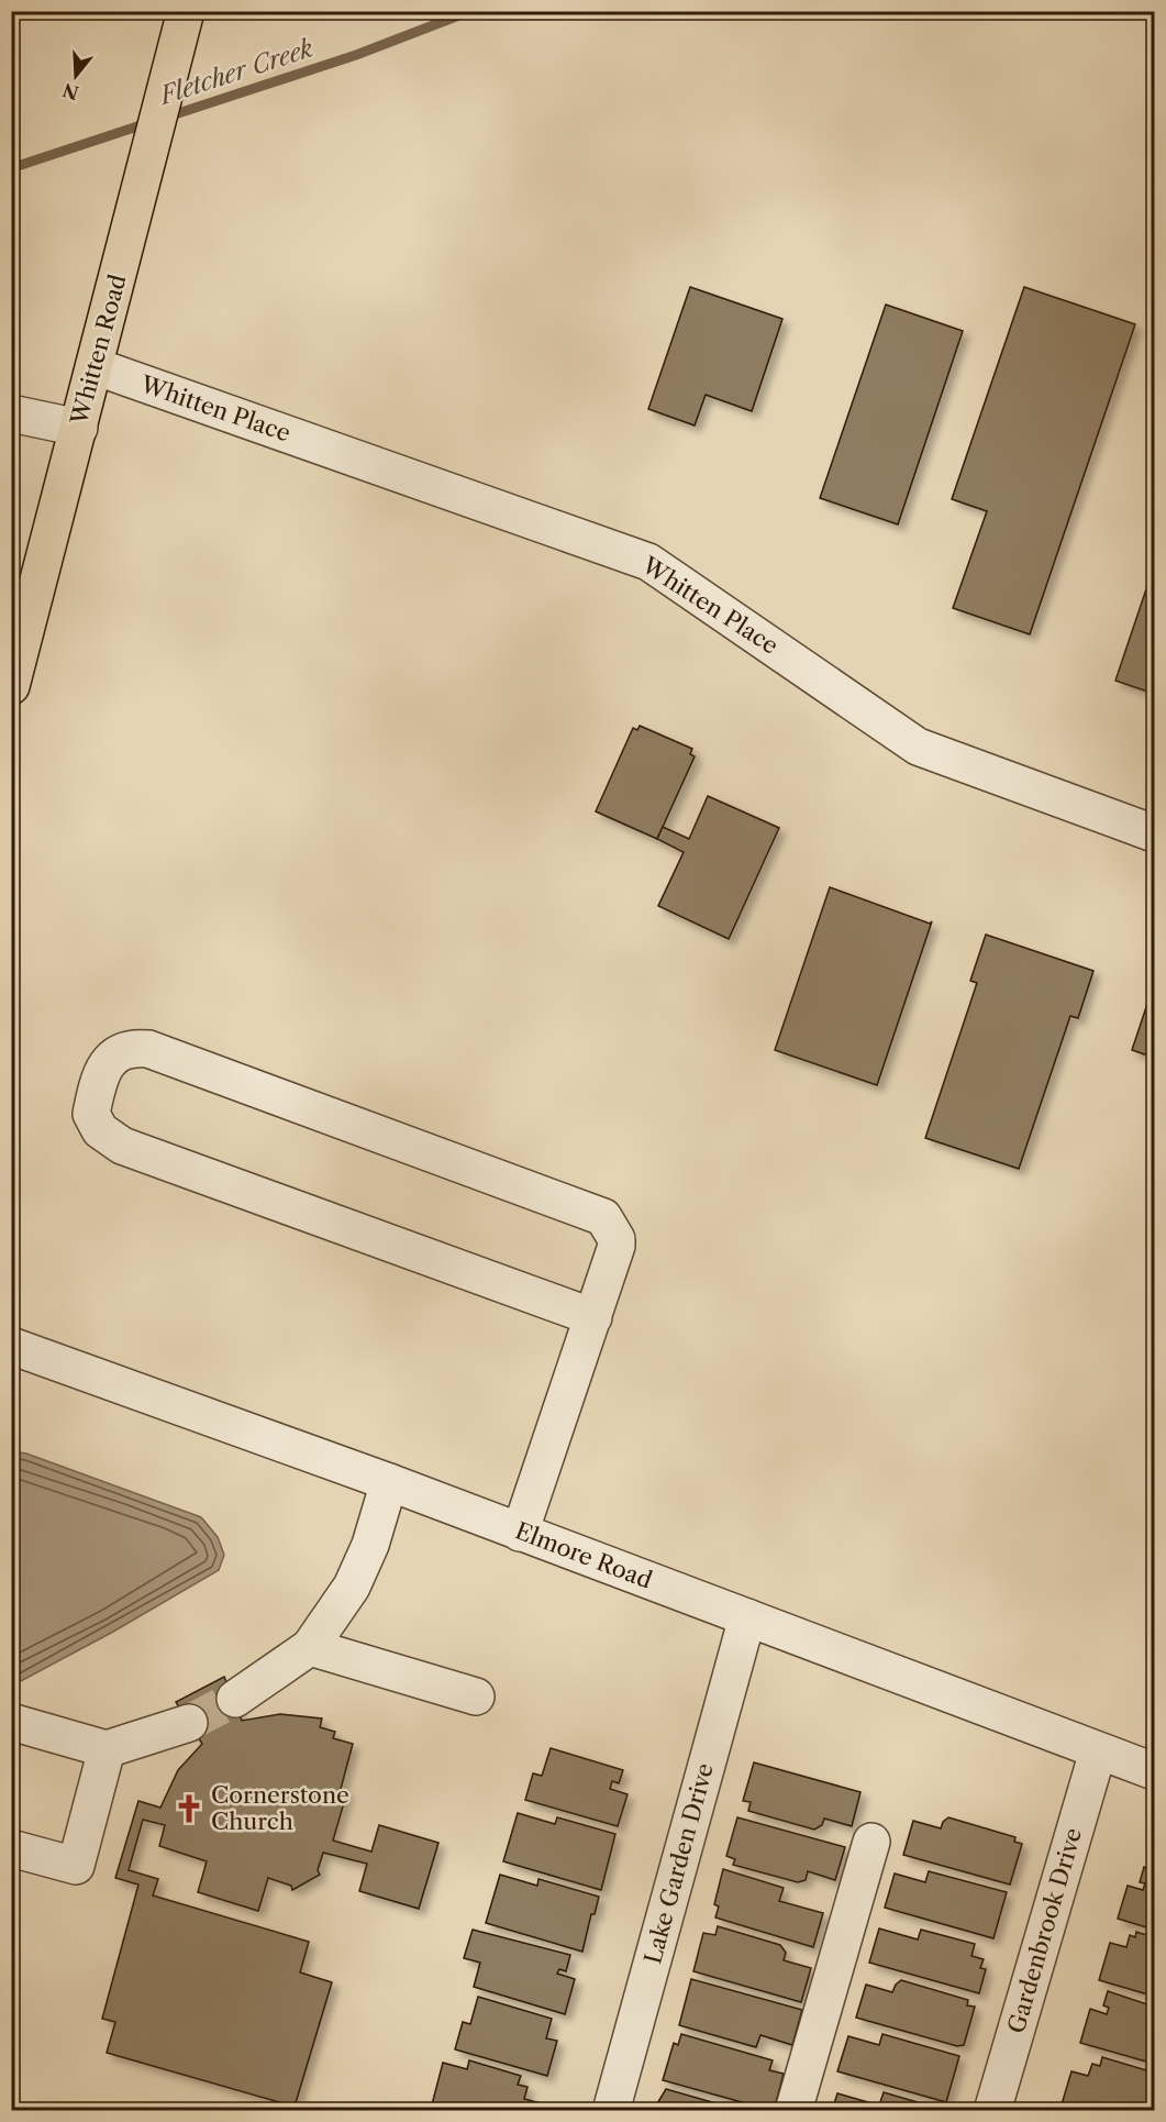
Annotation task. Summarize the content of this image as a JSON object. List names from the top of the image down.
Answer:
{
  "streets": {
    "main road": ["Whitten Road"],
    "street": [
      "Whitten Place",
      "Elmore Road",
      "Lake Garden Drive",
      "Gardenbrook Drive"
    ]
  },
  "crossings": [
    ["Whitten Road", "Whitten Place"],
    ["Elmore Road", "Lake Garden Drive"],
    ["Elmore Road", "Gardenbrook Drive"]
  ],
  "water": ["Fletcher Creek"],
  "places": {
    "church": ["Cornerstone Church"]
  },
  "north": "bottom"
}
